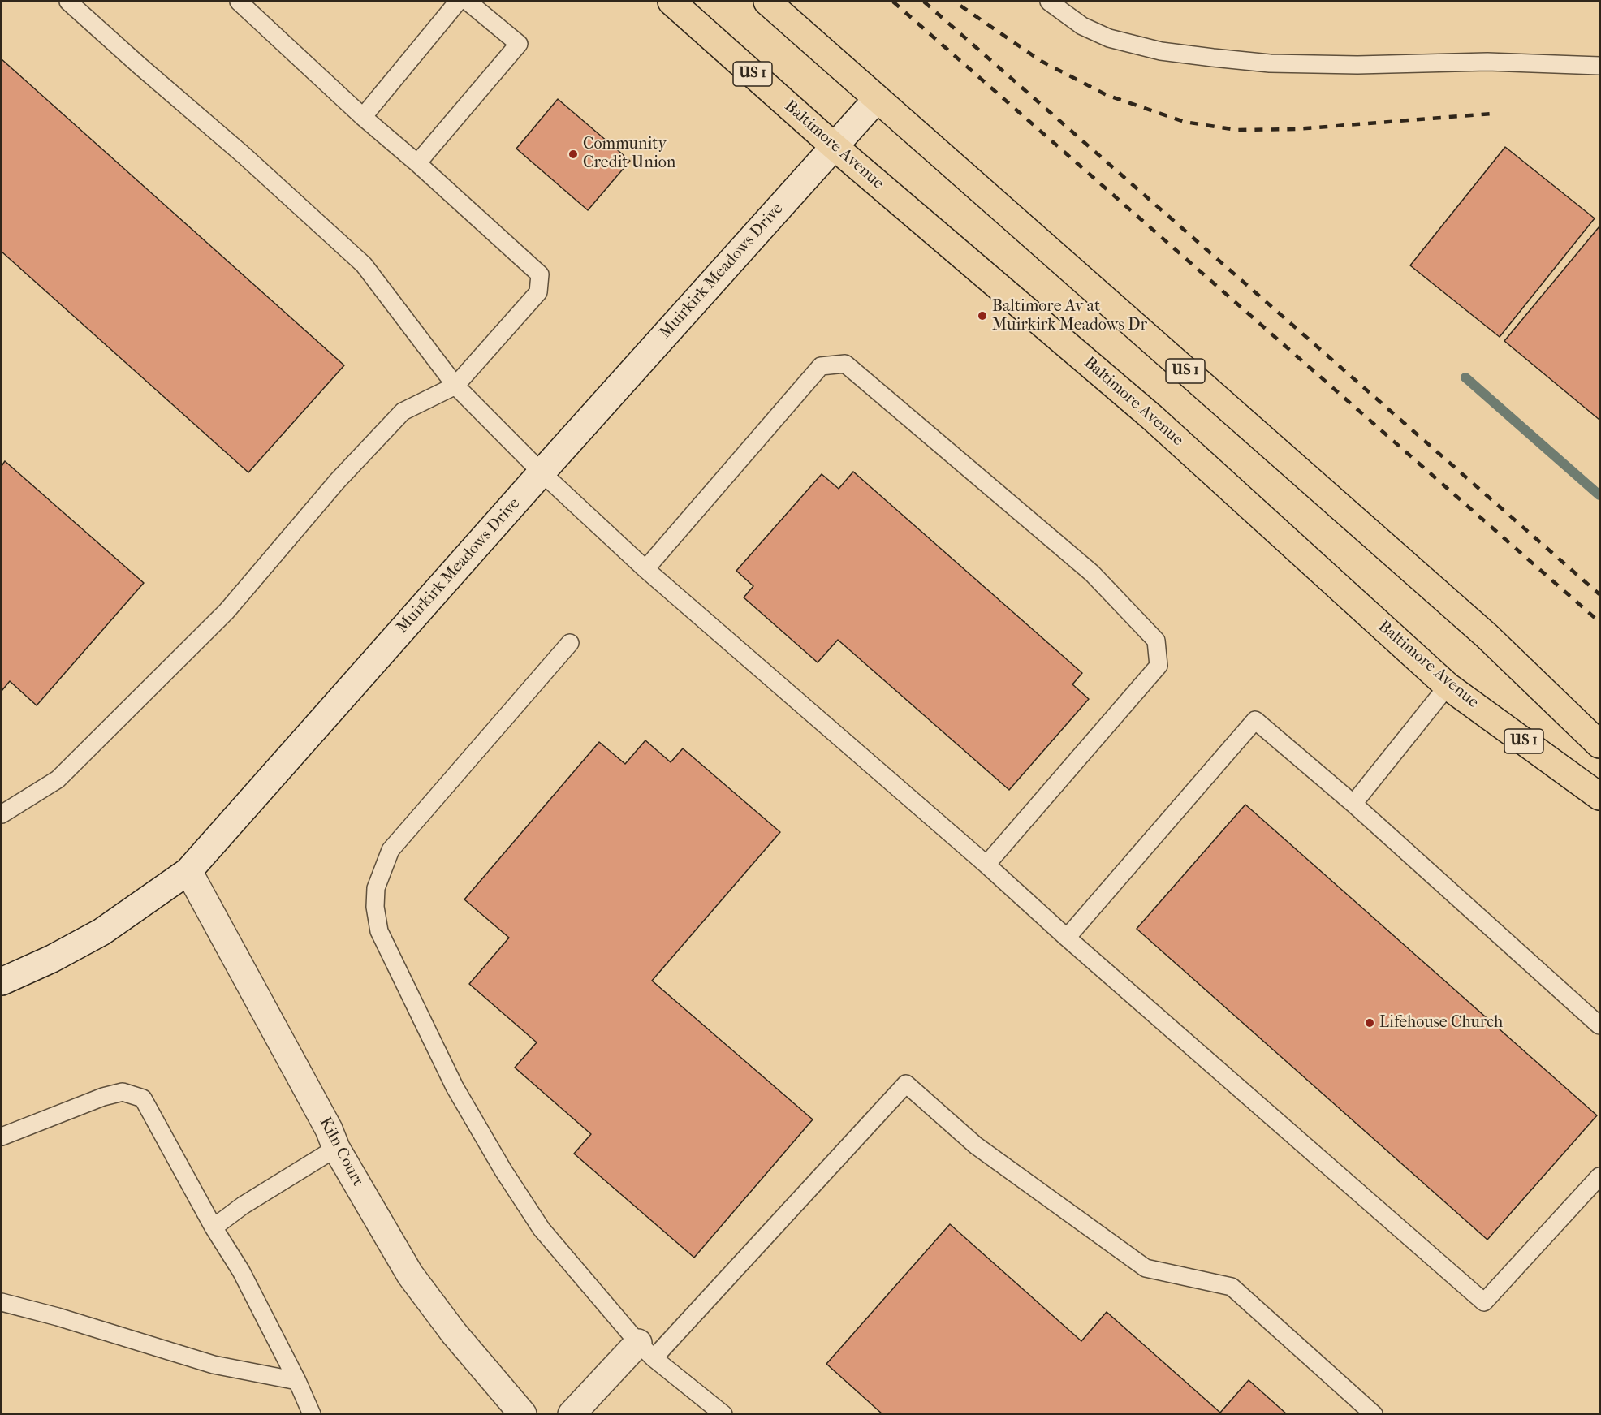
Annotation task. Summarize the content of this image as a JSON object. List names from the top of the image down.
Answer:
{
  "streets": {
    "main road": [
      "US 1",
      "Baltimore Avenue",
      "Muirkirk Meadows Drive",
      "Kiln Court"
    ]
  },
  "crossings": [
    ["US 1", "Muirkirk Meadows Drive"],
    ["Baltimore Avenue", "Muirkirk Meadows Drive"],
    ["Muirkirk Meadows Drive", "Kiln Court"]
  ],
  "places": ["Community Credit Union", "Baltimore Av at Muirkirk Meadows Dr", "Lifehouse Church"]
}
